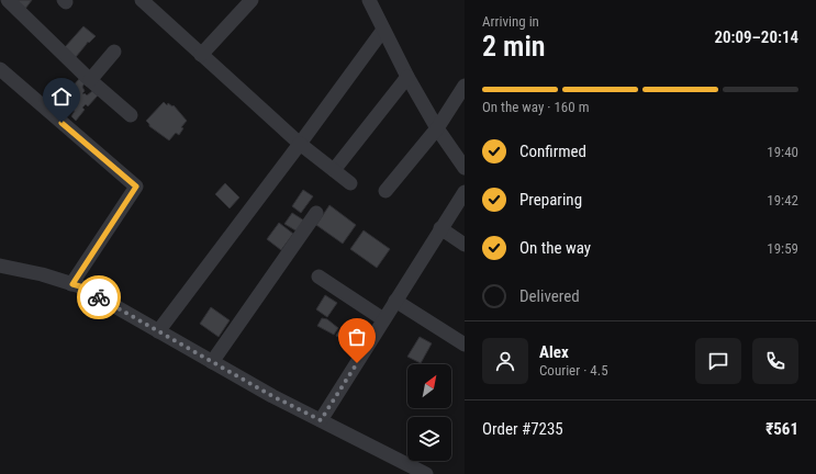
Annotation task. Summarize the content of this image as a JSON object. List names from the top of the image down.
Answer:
{
  "north": "top right",
  "page": {
    "heading": ["2 min", "Arriving in", "20:09–20:14"],
    "panel": [
      "Alex",
      "Courier · 4.5",
      "Order #7235",
      "₹561"
    ],
    "bar": "On the way · 160 m",
    "list": [
      ["Confirmed", "19:40"],
      ["Preparing", "19:42"],
      ["On the way", "19:59"],
      "Delivered"
    ]
  }
}
